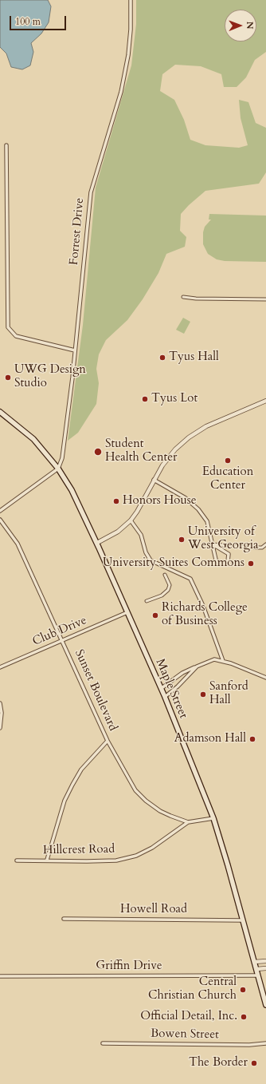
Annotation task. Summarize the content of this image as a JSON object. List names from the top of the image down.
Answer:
{
  "streets": {
    "main road": ["Maple Street"],
    "street": [
      "Forrest Drive",
      "Club Drive",
      "Sunset Boulevard",
      "Hillcrest Road",
      "Howell Road",
      "Griffin Drive",
      "Bowen Street"
    ]
  },
  "crossings": [
    ["Forrest Drive", "Maple Street"],
    ["Club Drive", "Maple Street"],
    ["Club Drive", "Sunset Boulevard"],
    ["Maple Street", "Howell Road"],
    ["Maple Street", "Griffin Drive"],
    ["Sunset Boulevard", "Hillcrest Road"]
  ],
  "places": [
    "Tyus Hall",
    "UWG Design Studio",
    "Tyus Lot",
    "Student Health Center",
    "Education Center",
    "Honors House",
    "University of West Georgia",
    "University Suites Commons",
    "Richards College of Business",
    "Sanford Hall",
    "Adamson Hall",
    "Central Christian Church",
    "Official Detail, Inc.",
    "The Border"
  ],
  "scale_bar": "100 m",
  "north": "right"
}
